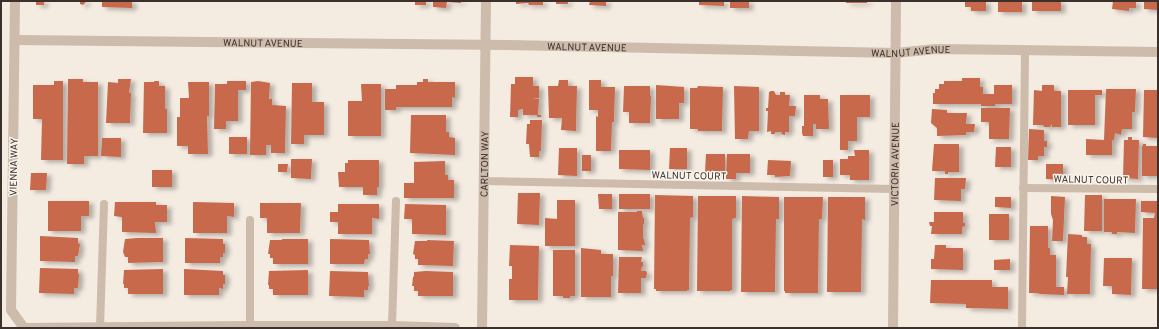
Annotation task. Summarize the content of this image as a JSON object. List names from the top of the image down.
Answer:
{
  "streets": {
    "street": [
      "WALNUT AVENUE",
      "VICTORIA AVENUE",
      "CARLTON WAY",
      "VIENNA WAY"
    ],
    "lane": ["WALNUT COURT"]
  },
  "crossings": [
    ["WALNUT AVENUE", "VICTORIA AVENUE"],
    ["WALNUT AVENUE", "CARLTON WAY"],
    ["WALNUT AVENUE", "VIENNA WAY"],
    ["VICTORIA AVENUE", "WALNUT COURT"],
    ["CARLTON WAY", "WALNUT COURT"]
  ]
}
